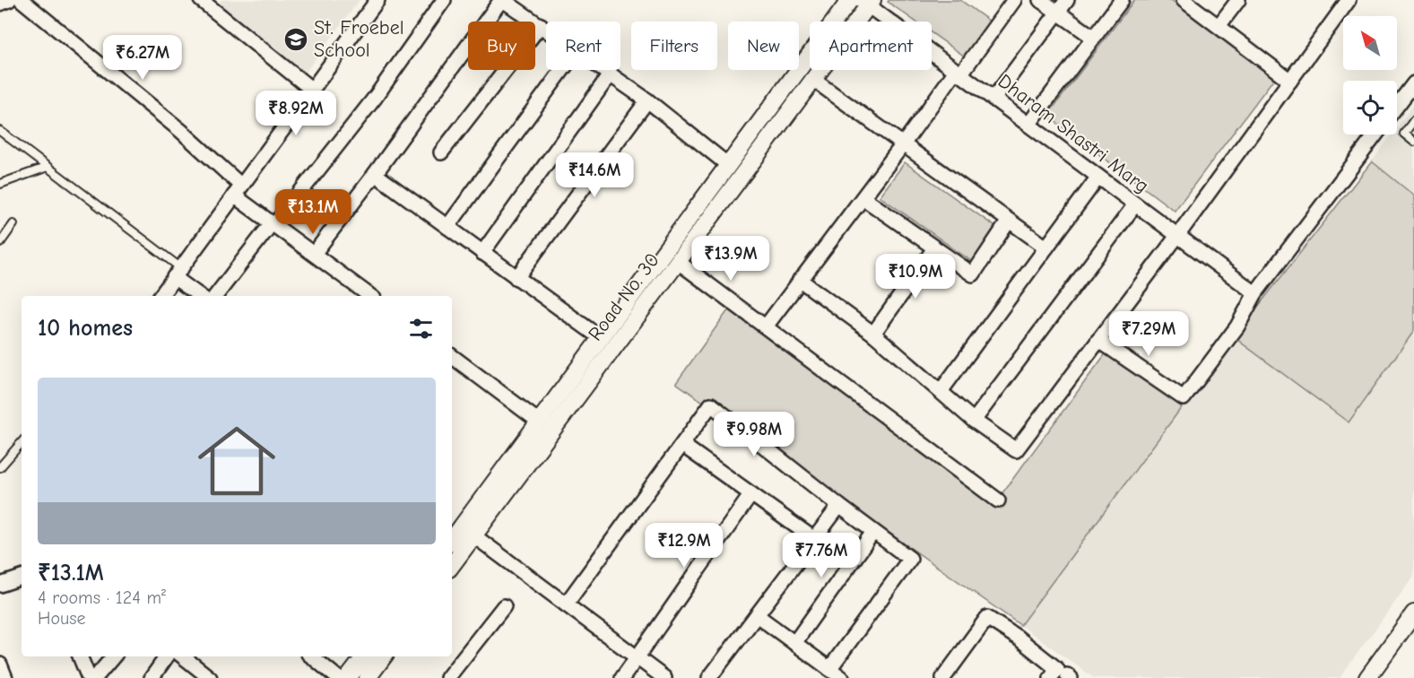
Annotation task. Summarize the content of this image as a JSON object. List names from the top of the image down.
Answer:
{
  "streets": {
    "street": ["Dharam Shastri Marg", "Road No. 30"]
  },
  "crossings": [
    ["Dharam Shastri Marg", "Road No. 30"]
  ],
  "places": {
    "school or university": ["St. Froebel School"]
  },
  "north": "top left",
  "page": {
    "chip": [
      "Buy",
      "Rent",
      "Filters",
      "New",
      "Apartment"
    ],
    "price": [
      "₹6.27M",
      "₹8.92M",
      "₹14.6M",
      "₹13.1M",
      "₹13.9M",
      "₹10.9M",
      "₹7.29M",
      "₹9.98M",
      "₹12.9M",
      "₹7.76M"
    ],
    "heading": "10 homes",
    "list": [
      {
        "name": "₹13.1M",
        "note": "4 rooms · 124 m² · House"
      }
    ]
  }
}
